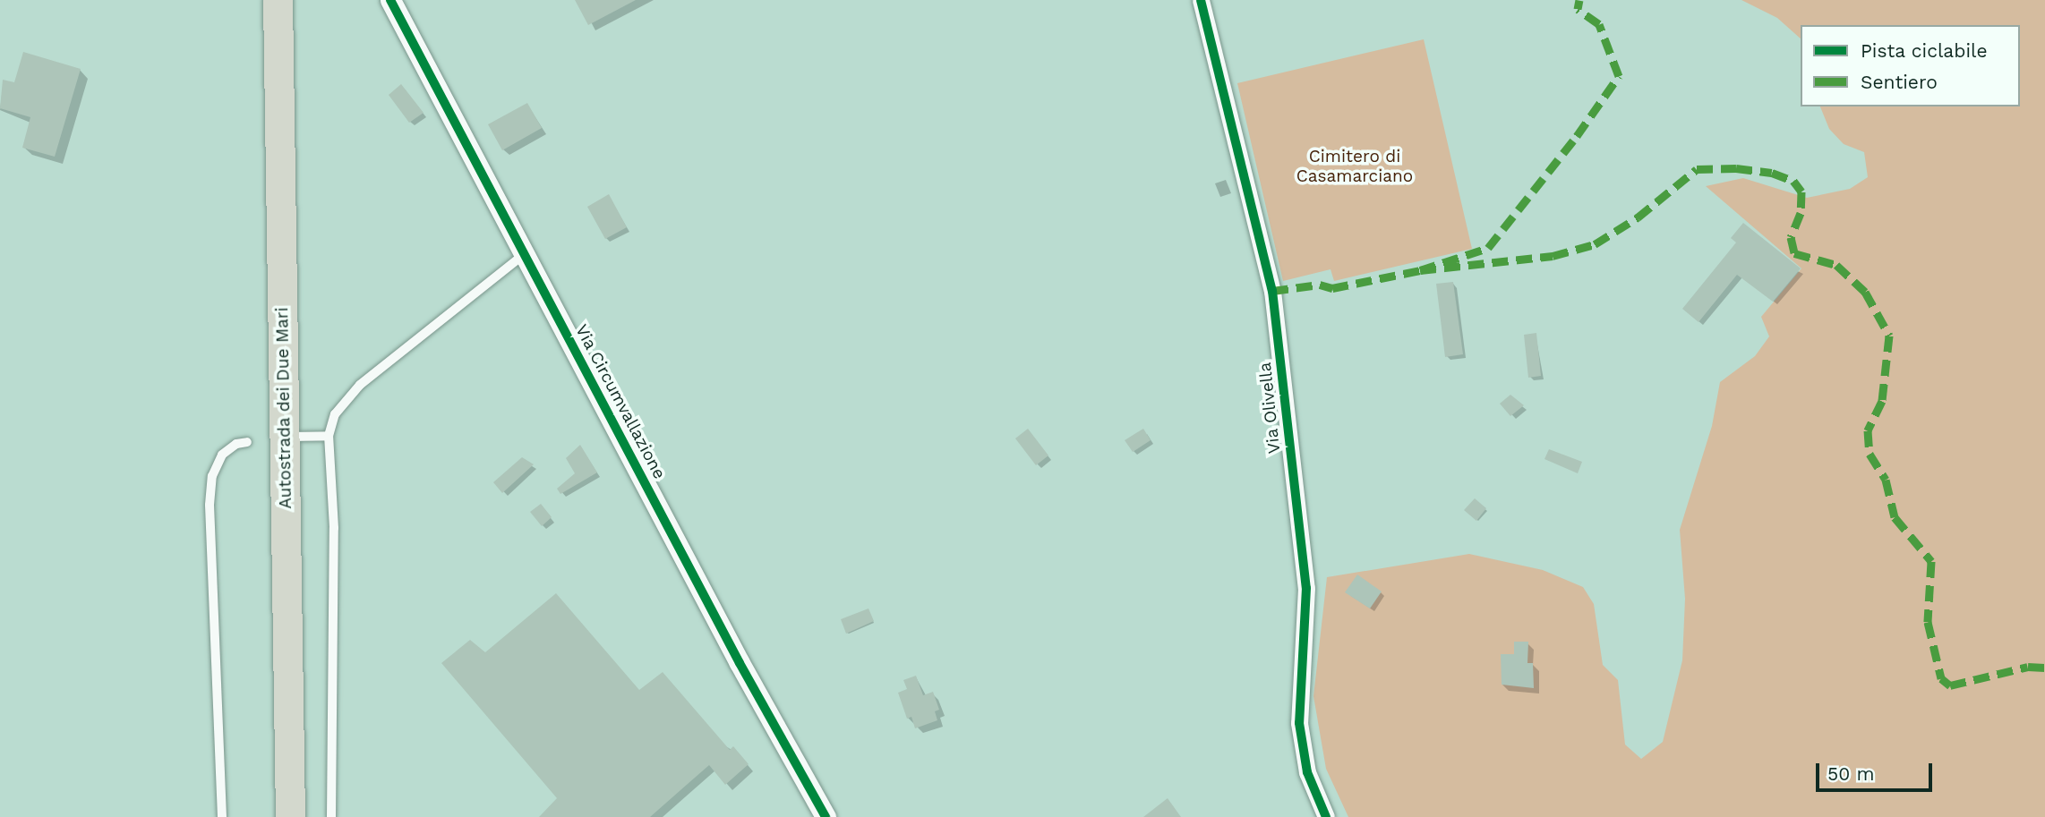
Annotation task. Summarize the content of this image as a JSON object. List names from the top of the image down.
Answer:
{
  "streets": {
    "highway": ["Autostrada dei Due Mari"],
    "street": ["Via Circumvallazione", "Via Olivella"]
  },
  "parks": ["Cimitero di Casamarciano"],
  "legend": ["Pista ciclabile", "Sentiero"],
  "scale_bar": "50 m"
}
